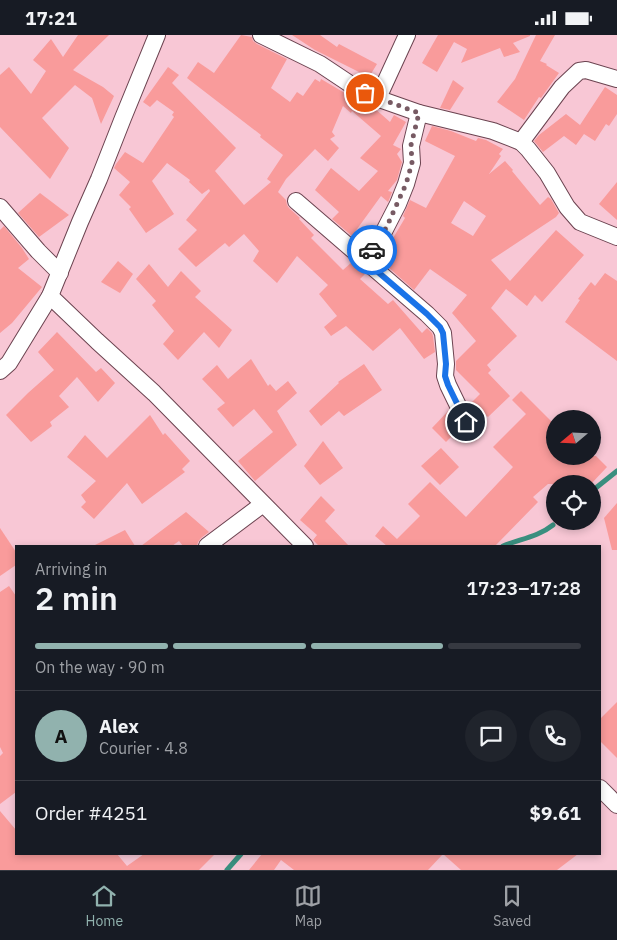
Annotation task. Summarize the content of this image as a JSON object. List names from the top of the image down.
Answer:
{
  "north": "left",
  "page": {
    "status": "17:21",
    "heading": ["2 min", "Arriving in", "17:23–17:28"],
    "panel": [
      "Alex",
      "Courier · 4.8",
      "Order #4251",
      "$9.61"
    ],
    "bar": "On the way · 90 m",
    "round": "A",
    "tabs": ["Home", "Map", "Saved"]
  }
}
